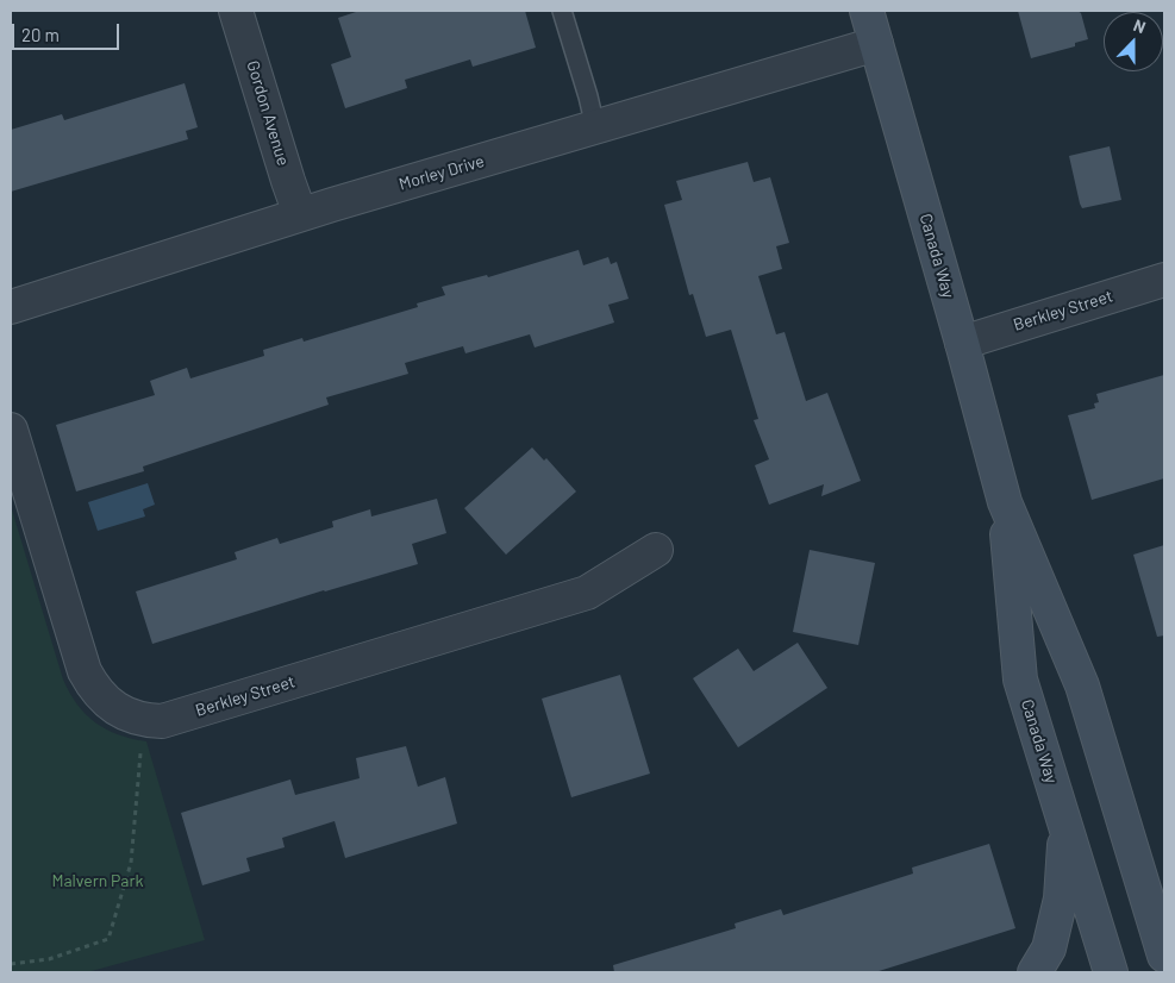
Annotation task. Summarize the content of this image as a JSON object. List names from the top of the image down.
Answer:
{
  "streets": {
    "main road": ["Canada Way"],
    "street": ["Gordon Avenue", "Morley Drive", "Berkley Street"]
  },
  "crossings": [
    ["Gordon Avenue", "Morley Drive"],
    ["Morley Drive", "Canada Way"],
    ["Canada Way", "Berkley Street"]
  ],
  "parks": ["Malvern Park"],
  "scale_bar": "20 m",
  "north": "top"
}
